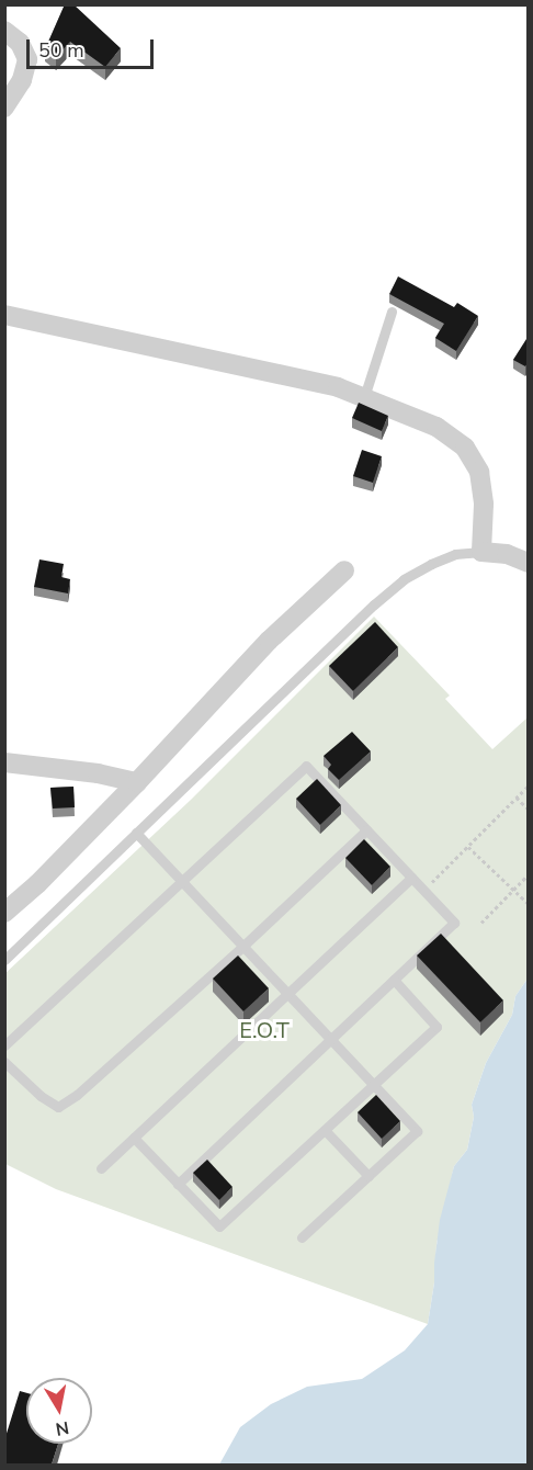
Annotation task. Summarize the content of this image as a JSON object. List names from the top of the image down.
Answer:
{
  "parks": ["E.O.T"],
  "scale_bar": "50 m",
  "north": "bottom"
}
